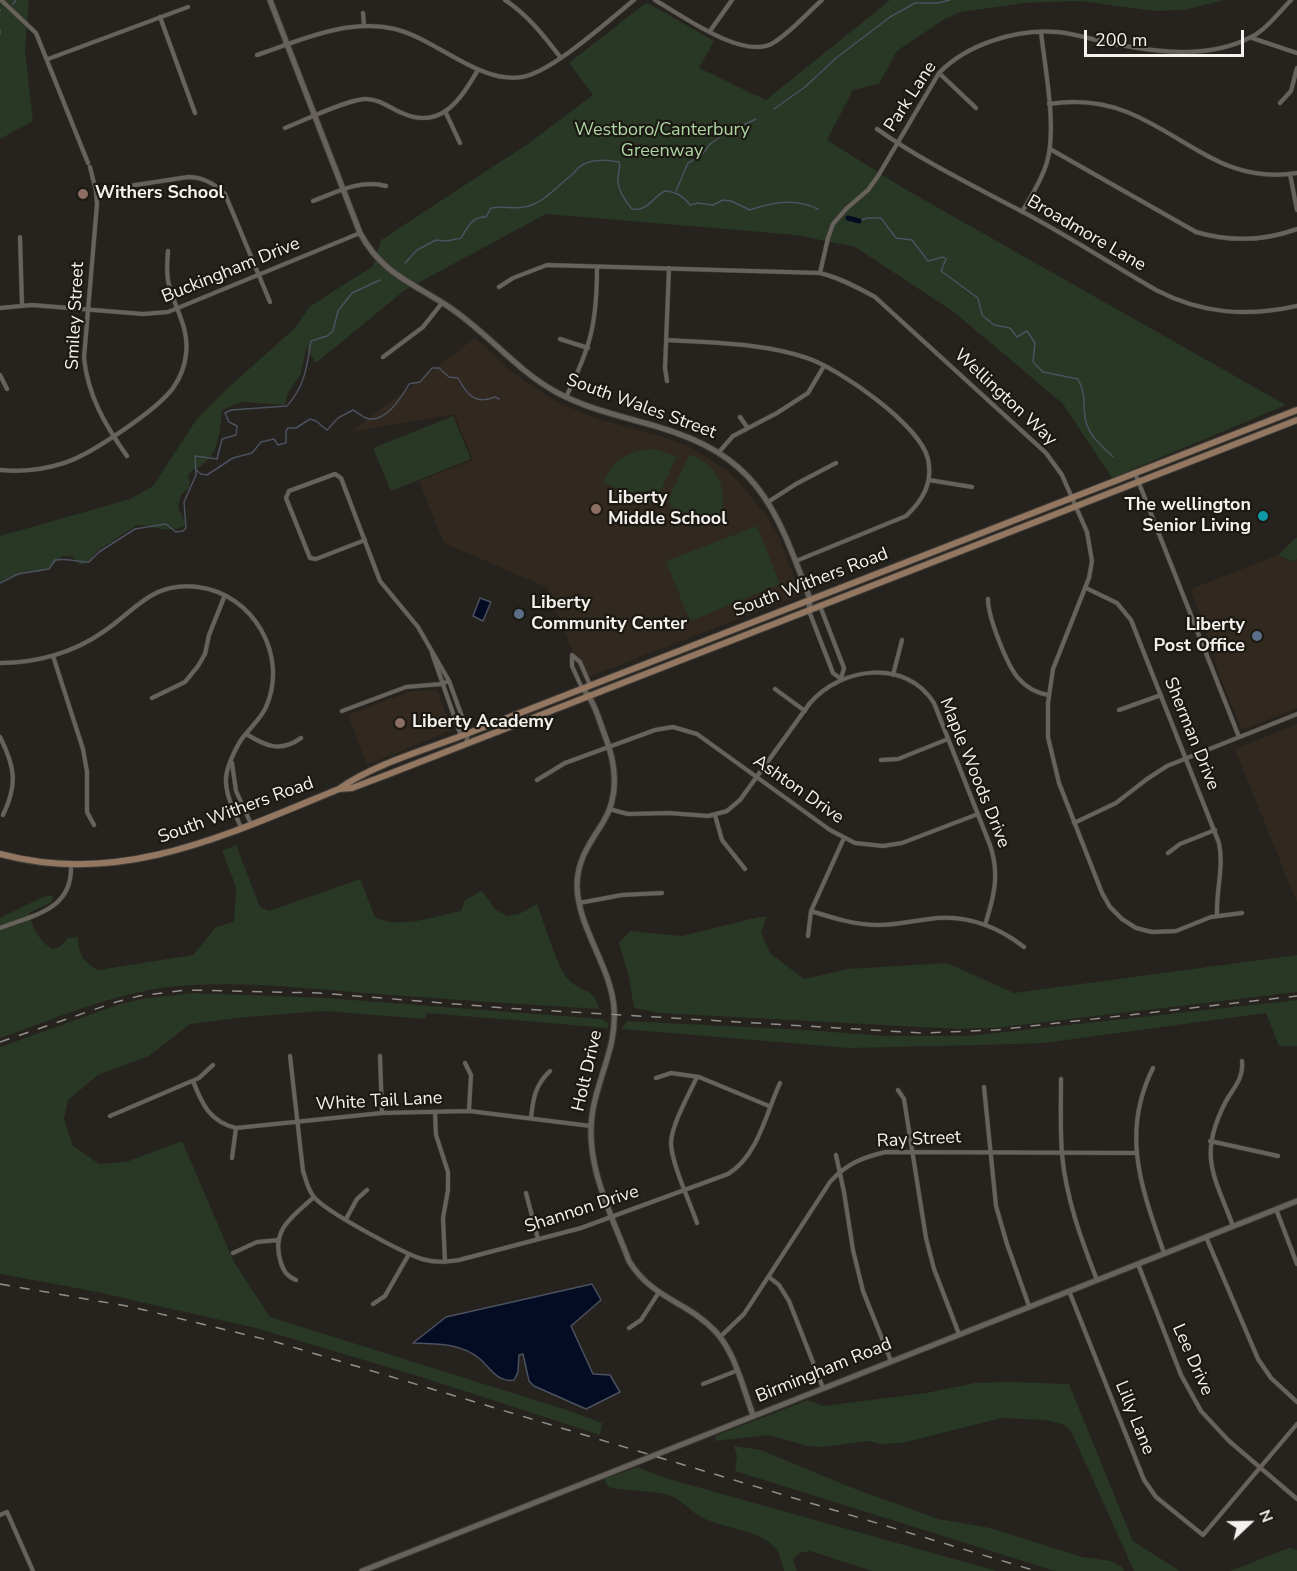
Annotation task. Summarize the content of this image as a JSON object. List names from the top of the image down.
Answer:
{
  "streets": {
    "main road": ["South Withers Road"],
    "street": [
      "Park Lane",
      "Broadmore Lane",
      "Buckingham Drive",
      "Smiley Street",
      "Wellington Way",
      "South Wales Street",
      "Sherman Drive",
      "Maple Woods Drive",
      "Ashton Drive",
      "Holt Drive",
      "White Tail Lane",
      "Ray Street",
      "Shannon Drive",
      "Lee Drive",
      "Birmingham Road",
      "Lilly Lane"
    ]
  },
  "crossings": [
    ["Park Lane", "Broadmore Lane"],
    ["Park Lane", "Wellington Way"],
    ["Buckingham Drive", "Smiley Street"],
    ["Buckingham Drive", "South Wales Street"],
    ["Wellington Way", "South Withers Road"],
    ["Wellington Way", "Sherman Drive"],
    ["South Wales Street", "South Withers Road"],
    ["South Withers Road", "Holt Drive"],
    ["Maple Woods Drive", "Ashton Drive"],
    ["Ashton Drive", "Holt Drive"],
    ["Holt Drive", "White Tail Lane"],
    ["Holt Drive", "Ray Street"],
    ["Holt Drive", "Shannon Drive"],
    ["Holt Drive", "Birmingham Road"],
    ["Lee Drive", "Birmingham Road"],
    ["Lee Drive", "Lilly Lane"],
    ["Birmingham Road", "Lilly Lane"]
  ],
  "parks": ["Westboro/Canterbury Greenway"],
  "places": [
    "Withers School",
    "Liberty Middle School",
    "The wellington Senior Living",
    "Liberty Community Center",
    "Liberty Post Office",
    "Liberty Academy"
  ],
  "scale_bar": "200 m",
  "north": "right"
}
